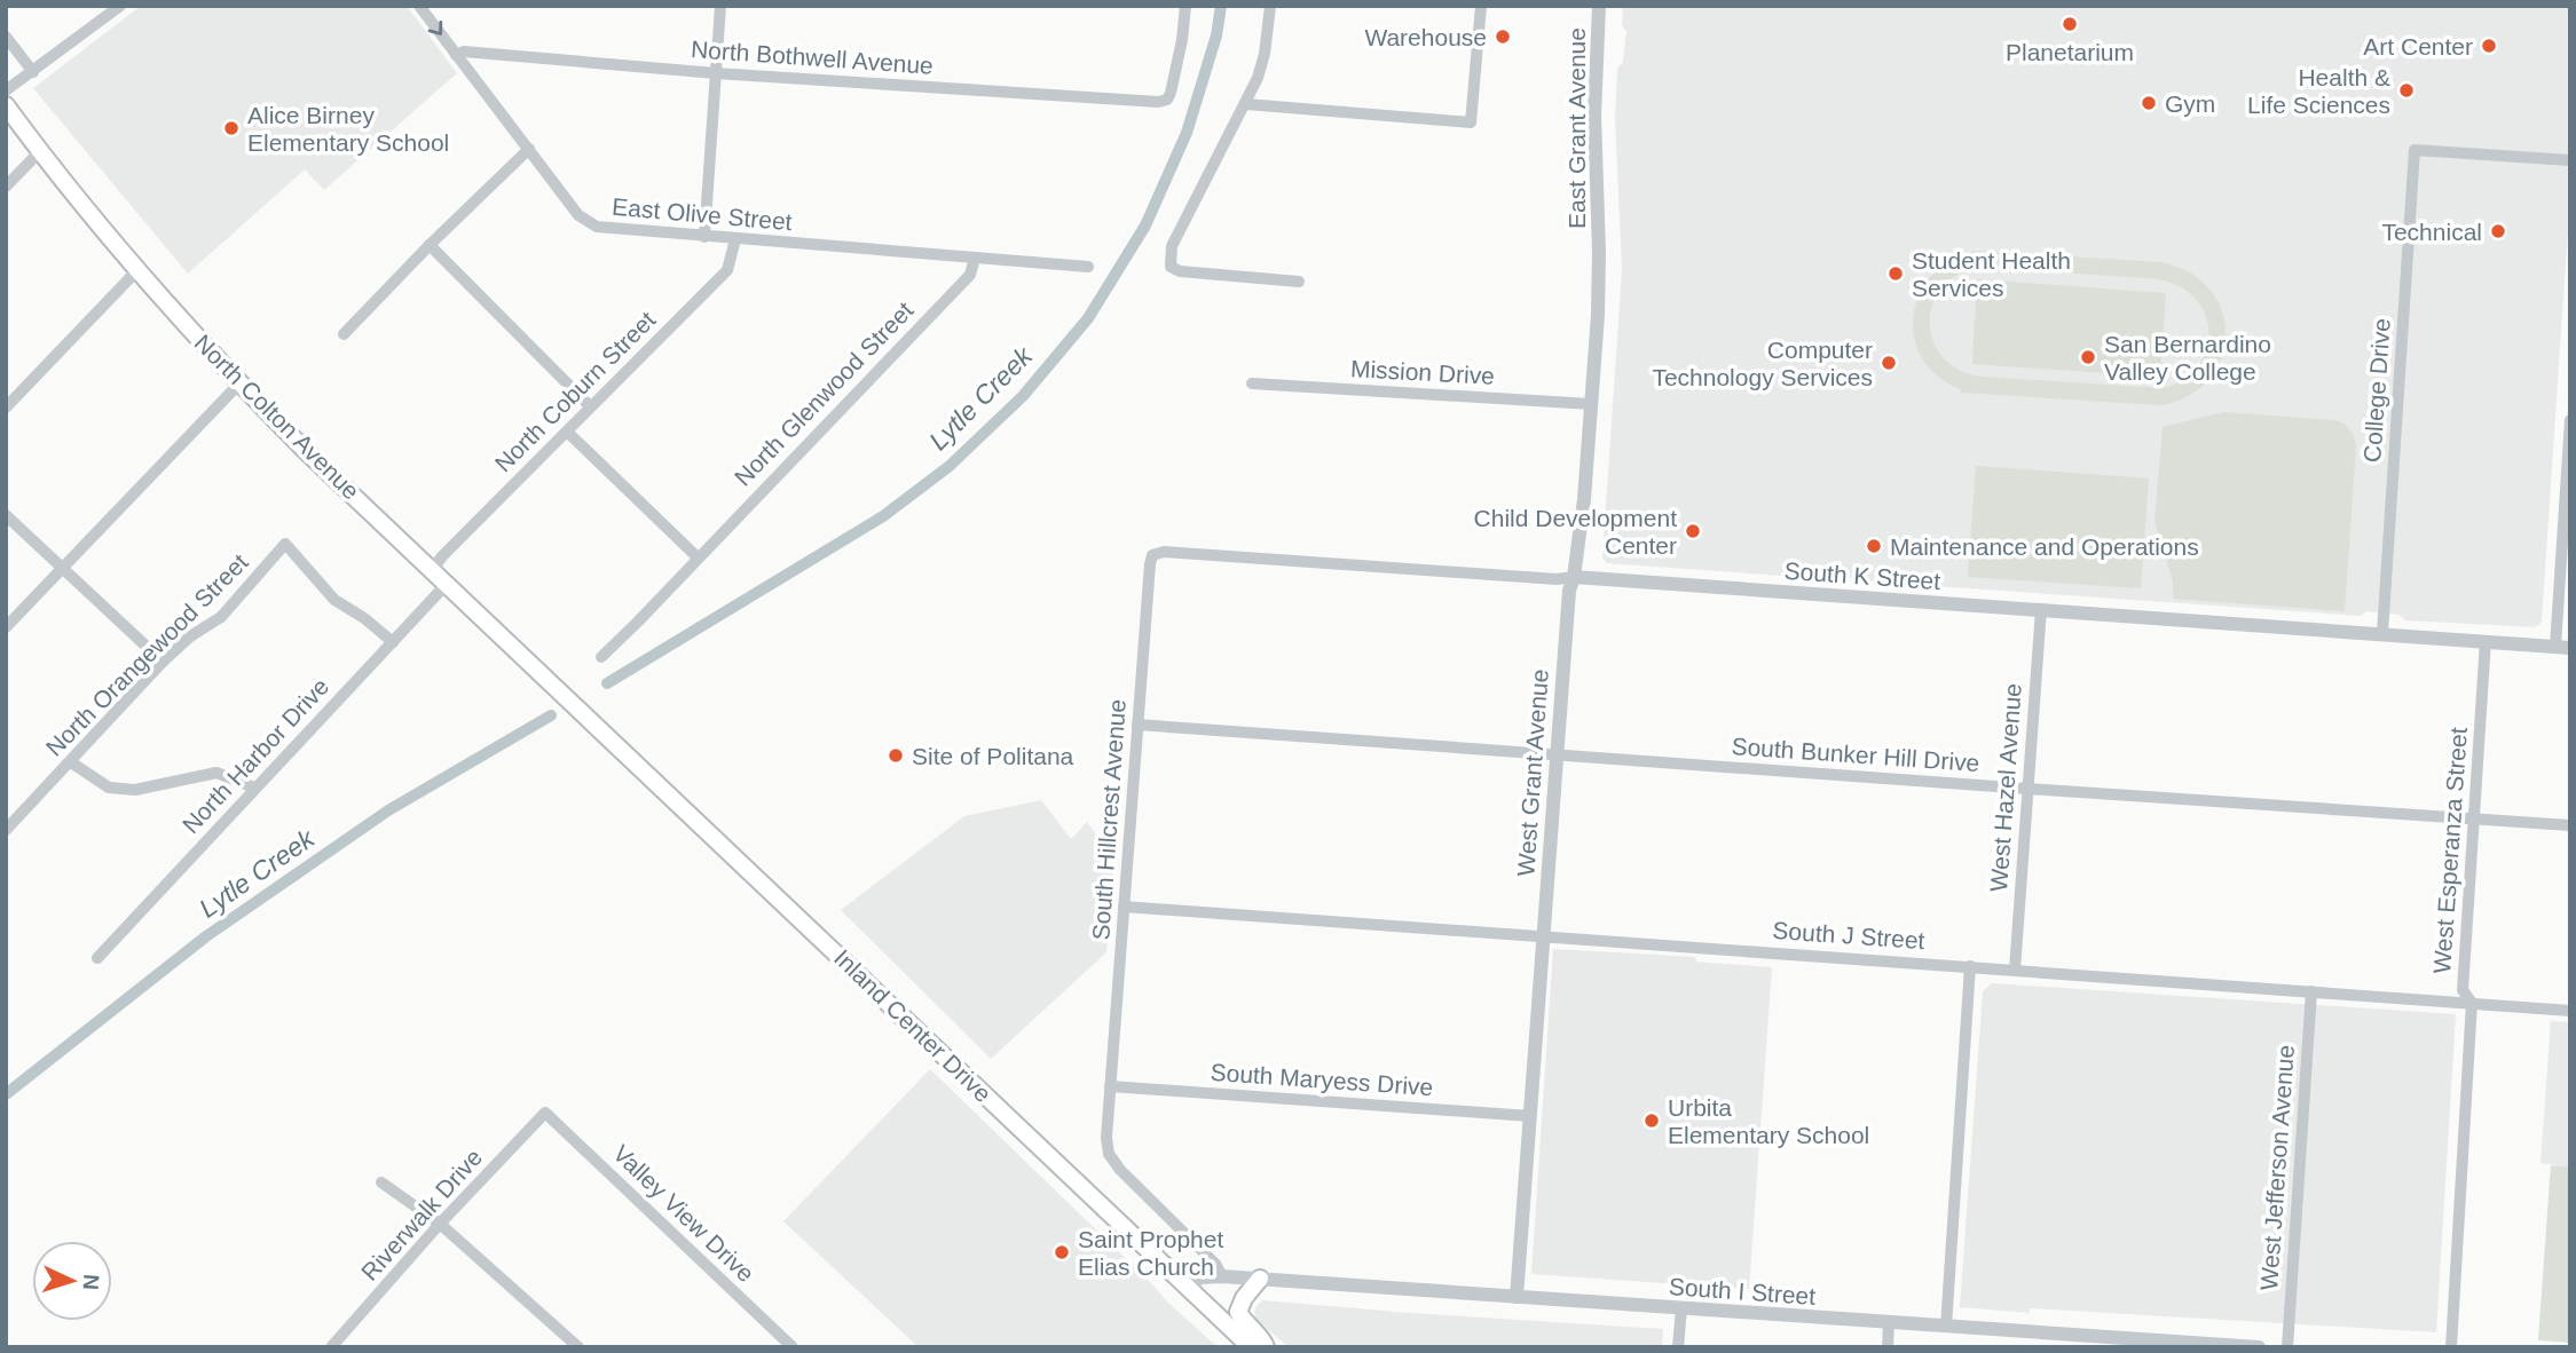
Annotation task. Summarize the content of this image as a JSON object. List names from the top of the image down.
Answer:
{
  "streets": {
    "main road": ["North Colton Avenue", "Inland Center Drive"],
    "street": [
      "North Bothwell Avenue",
      "East Grant Avenue",
      "East Olive Street",
      "Mission Drive",
      "College Drive",
      "North Coburn Street",
      "North Glenwood Street",
      "South K Street",
      "North Orangewood Street",
      "South Bunker Hill Drive",
      "North Harbor Drive",
      "West Grant Avenue",
      "West Hazel Avenue",
      "South Hillcrest Avenue",
      "West Esperanza Street",
      "South J Street",
      "South Maryess Drive",
      "West Jefferson Avenue",
      "Valley View Drive",
      "Riverwalk Drive",
      "South I Street"
    ]
  },
  "crossings": [
    ["North Bothwell Avenue", "East Olive Street"],
    ["East Grant Avenue", "West Grant Avenue"],
    ["East Olive Street", "North Coburn Street"],
    ["East Olive Street", "North Glenwood Street"],
    ["Mission Drive", "West Grant Avenue"],
    ["College Drive", "South K Street"],
    ["North Coburn Street", "North Colton Avenue"],
    ["North Colton Avenue", "North Harbor Drive"],
    ["North Colton Avenue", "Inland Center Drive"],
    ["South K Street", "West Grant Avenue"],
    ["South K Street", "West Hazel Avenue"],
    ["South K Street", "South Hillcrest Avenue"],
    ["South K Street", "West Esperanza Street"],
    ["North Orangewood Street", "North Harbor Drive"],
    ["South Bunker Hill Drive", "West Grant Avenue"],
    ["South Bunker Hill Drive", "West Hazel Avenue"],
    ["South Bunker Hill Drive", "South Hillcrest Avenue"],
    ["South Bunker Hill Drive", "West Esperanza Street"],
    ["West Grant Avenue", "South J Street"],
    ["West Grant Avenue", "South Maryess Drive"],
    ["West Grant Avenue", "South I Street"],
    ["West Hazel Avenue", "South J Street"],
    ["South Hillcrest Avenue", "South J Street"],
    ["South Hillcrest Avenue", "South Maryess Drive"],
    ["West Esperanza Street", "South J Street"],
    ["South J Street", "West Jefferson Avenue"],
    ["Inland Center Drive", "South I Street"],
    ["Valley View Drive", "Riverwalk Drive"]
  ],
  "water": ["Lytle Creek"],
  "places": [
    "Planetarium",
    "Warehouse",
    "Art Center",
    "Health & Life Sciences",
    "Gym",
    "Alice Birney Elementary School",
    "Technical",
    "Student Health Services",
    "San Bernardino Valley College",
    "Computer Technology Services",
    "Child Development Center",
    "Maintenance and Operations",
    "Site of Politana",
    "Urbita Elementary School",
    "Saint Prophet Elias Church"
  ],
  "north": "right"
}
